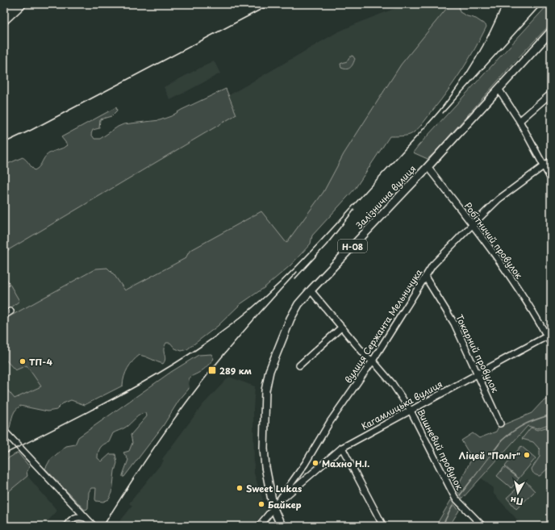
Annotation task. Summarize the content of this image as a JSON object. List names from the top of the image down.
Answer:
{
  "streets": {
    "main road": ["Залізнична вулиця", "Н-08"],
    "street": [
      "Робітничий провулок",
      "вулиця Сержанта Мельничука",
      "Токарний провулок",
      "Кагамлицька вулиця",
      "Вишневий провулок"
    ]
  },
  "crossings": [
    ["Залізнична вулиця", "Робітничий провулок"],
    ["Залізнична вулиця", "Н-08"],
    ["Залізнична вулиця", "вулиця Сержанта Мельничука"],
    ["Залізнична вулиця", "Кагамлицька вулиця"],
    ["Залізнична вулиця", "Вишневий провулок"],
    ["Робітничий провулок", "вулиця Сержанта Мельничука"],
    ["Робітничий провулок", "Кагамлицька вулиця"],
    ["Н-08", "вулиця Сержанта Мельничука"],
    ["Н-08", "Кагамлицька вулиця"],
    ["вулиця Сержанта Мельничука", "Токарний провулок"],
    ["вулиця Сержанта Мельничука", "Кагамлицька вулиця"],
    ["вулиця Сержанта Мельничука", "Вишневий провулок"],
    ["Токарний провулок", "Кагамлицька вулиця"],
    ["Кагамлицька вулиця", "Вишневий провулок"]
  ],
  "places": {
    "other": [
      "ТП-4",
      "Ліцей \"Політ\"",
      "Махно Н.І.",
      "Sweet Lukas",
      "Байкер"
    ],
    "transit": ["289 км"]
  },
  "north": "bottom"
}
